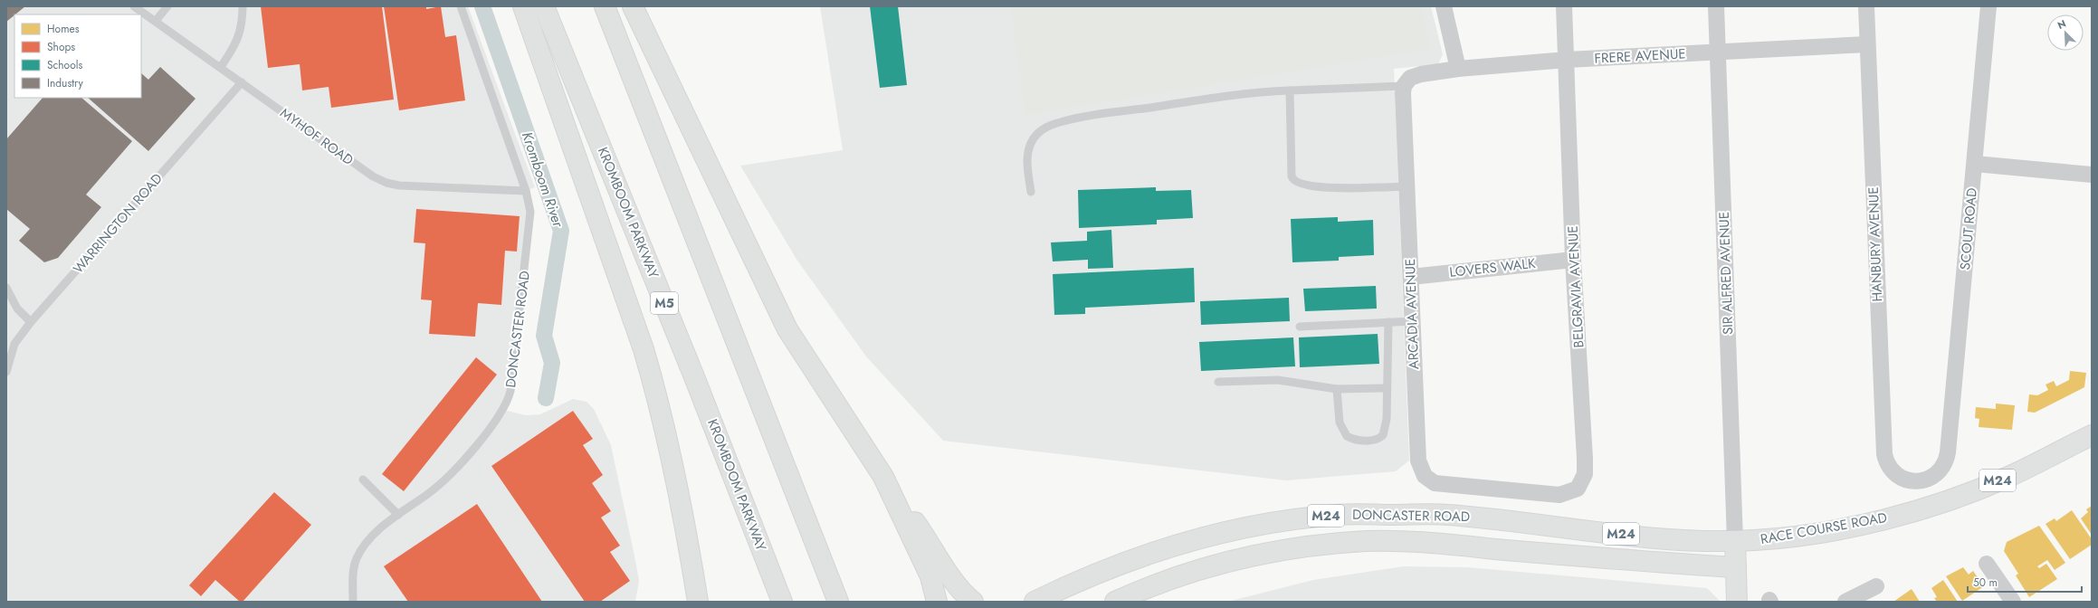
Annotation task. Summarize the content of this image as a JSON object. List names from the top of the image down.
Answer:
{
  "streets": {
    "main road": [
      "KROMBOOM PARKWAY",
      "M5",
      "DONCASTER ROAD",
      "M24",
      "RACE COURSE ROAD"
    ],
    "street": [
      "FRERE AVENUE",
      "SCOUT ROAD",
      "HANBURY AVENUE",
      "LOVERS WALK",
      "SIR ALFRED AVENUE",
      "BELGRAVIA AVENUE",
      "ARCADIA AVENUE"
    ],
    "lane": ["MYHOF ROAD", "WARRINGTON ROAD"]
  },
  "crossings": [
    ["FRERE AVENUE", "HANBURY AVENUE"],
    ["FRERE AVENUE", "SIR ALFRED AVENUE"],
    ["FRERE AVENUE", "BELGRAVIA AVENUE"],
    ["FRERE AVENUE", "ARCADIA AVENUE"],
    ["MYHOF ROAD", "WARRINGTON ROAD"],
    ["MYHOF ROAD", "DONCASTER ROAD"],
    ["SCOUT ROAD", "HANBURY AVENUE"],
    ["LOVERS WALK", "BELGRAVIA AVENUE"],
    ["LOVERS WALK", "ARCADIA AVENUE"],
    ["SIR ALFRED AVENUE", "DONCASTER ROAD"],
    ["SIR ALFRED AVENUE", "RACE COURSE ROAD"],
    ["BELGRAVIA AVENUE", "ARCADIA AVENUE"],
    ["DONCASTER ROAD", "RACE COURSE ROAD"]
  ],
  "water": ["Kromboom River"],
  "legend": [
    "Homes",
    "Shops",
    "Schools",
    "Industry"
  ],
  "scale_bar": "50 m",
  "north": "top left"
}
